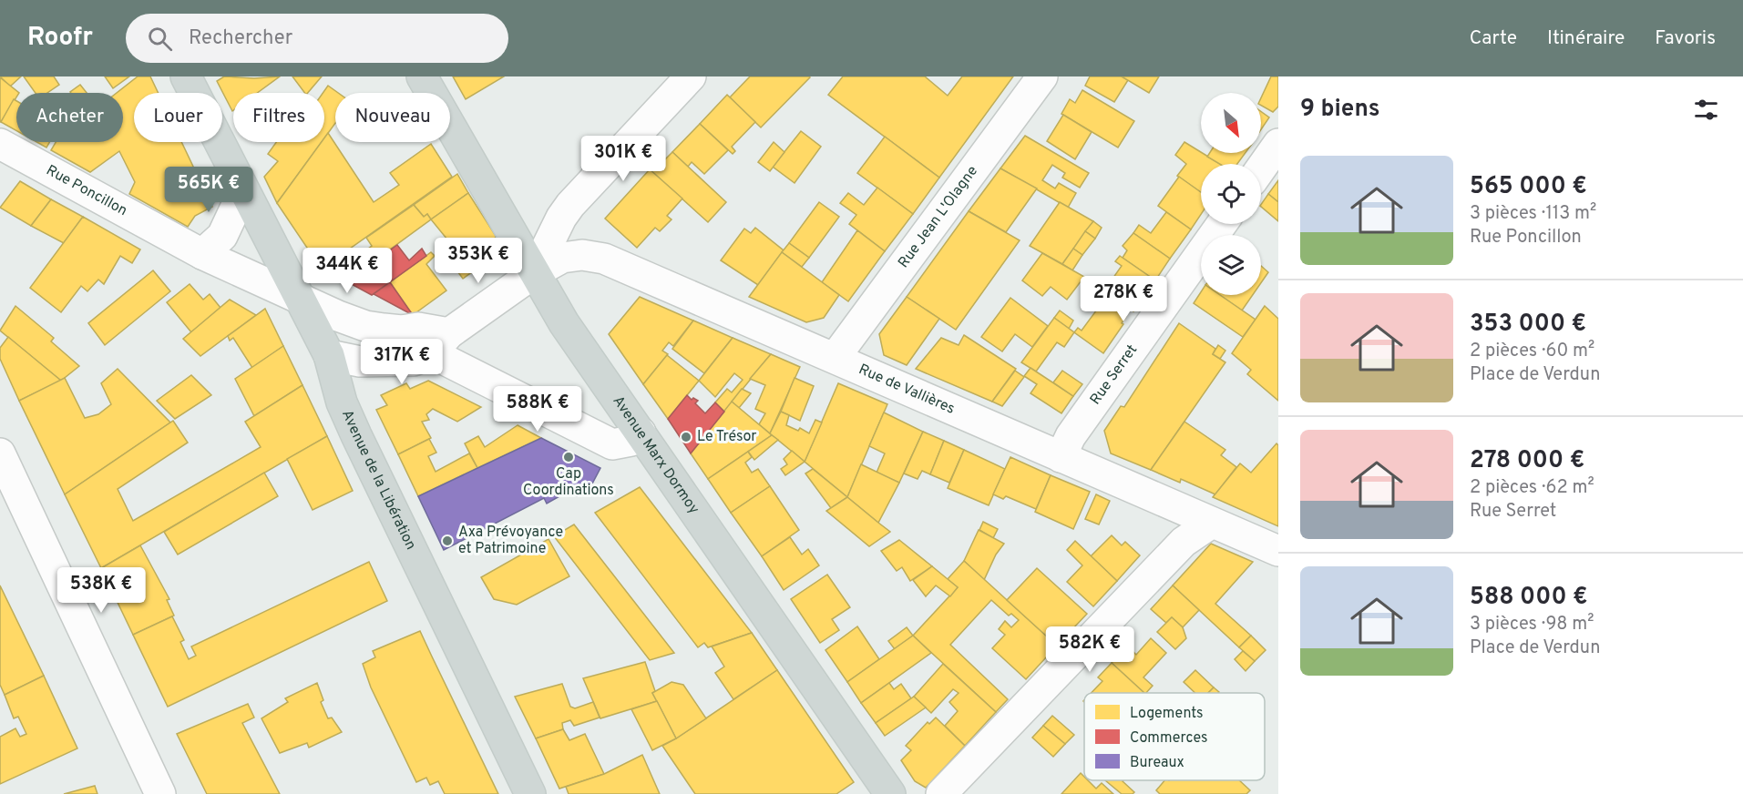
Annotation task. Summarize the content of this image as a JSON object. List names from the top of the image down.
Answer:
{
  "streets": {
    "main road": ["Avenue Marx Dormoy", "Avenue de la Libération"],
    "street": [
      "Rue Poncillon",
      "Rue Jean L'Olagne",
      "Rue Serret",
      "Rue de Vallières"
    ]
  },
  "crossings": [
    ["Rue Poncillon", "Rue de Vallières"],
    ["Rue Poncillon", "Avenue Marx Dormoy"],
    ["Rue Poncillon", "Avenue de la Libération"],
    ["Rue Jean L'Olagne", "Rue de Vallières"],
    ["Rue Serret", "Rue de Vallières"],
    ["Rue de Vallières", "Avenue Marx Dormoy"],
    ["Rue de Vallières", "Avenue de la Libération"]
  ],
  "places": ["Le Trésor", "Cap Coordinations", "Axa Prévoyance et Patrimoine"],
  "legend": ["Logements", "Commerces", "Bureaux"],
  "north": "bottom right",
  "page": {
    "header": "Roofr",
    "search": "Rechercher",
    "nav": ["Carte", "Itinéraire", "Favoris"],
    "heading": "9 biens",
    "chip": [
      "Acheter",
      "Louer",
      "Filtres",
      "Nouveau"
    ],
    "price": [
      "301K €",
      "565K €",
      "353K €",
      "344K €",
      "278K €",
      "317K €",
      "588K €",
      "538K €",
      "582K €"
    ],
    "list": [
      {
        "name": "565 000 €",
        "note": "3 pièces · 113 m² · Rue Poncillon"
      },
      {
        "name": "353 000 €",
        "note": "2 pièces · 60 m² · Place de Verdun"
      },
      {
        "name": "278 000 €",
        "note": "2 pièces · 62 m² · Rue Serret"
      },
      {
        "name": "588 000 €",
        "note": "3 pièces · 98 m² · Place de Verdun"
      }
    ]
  }
}
